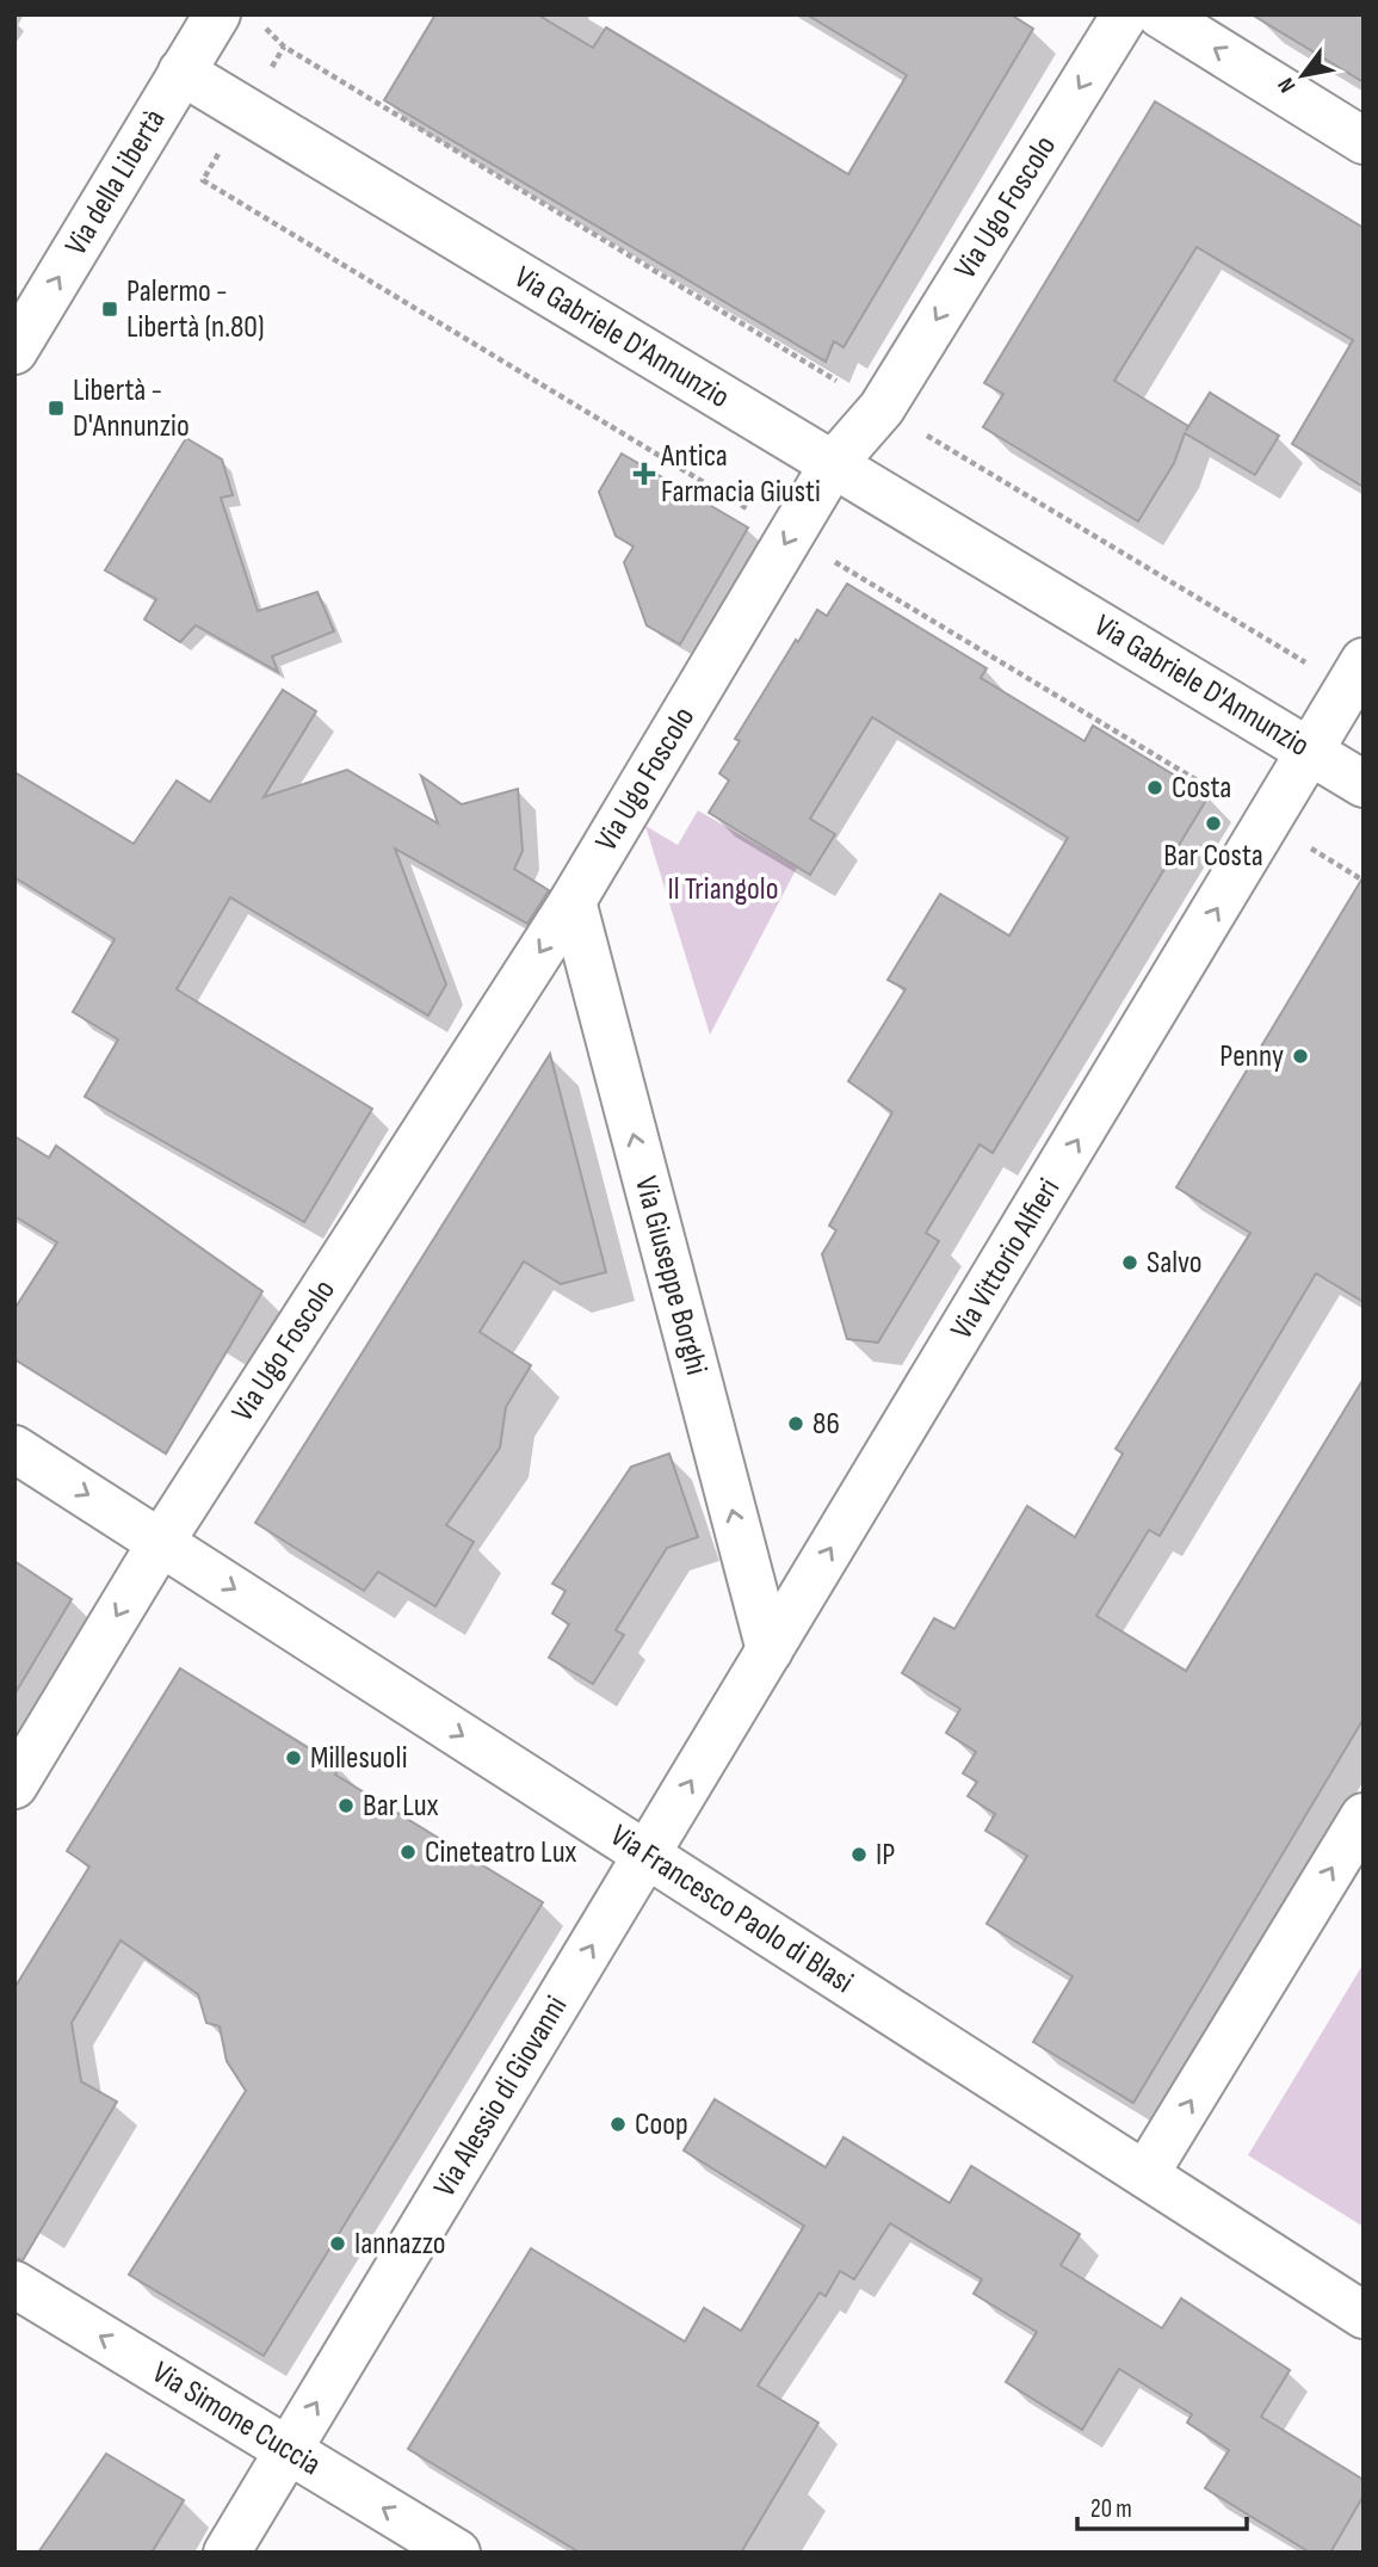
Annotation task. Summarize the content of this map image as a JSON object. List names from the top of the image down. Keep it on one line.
{"streets":{"street":["Via della Libertà","Via Ugo Foscolo","Via Gabriele D'Annunzio","Via Vittorio Alfieri","Via Giuseppe Borghi","Via Francesco Paolo di Blasi","Via Alessio di Giovanni","Via Simone Cuccia"]},"crossings":[["Via della Libertà","Via Gabriele D'Annunzio"],["Via Ugo Foscolo","Via Gabriele D'Annunzio"],["Via Ugo Foscolo","Via Giuseppe Borghi"],["Via Ugo Foscolo","Via Francesco Paolo di Blasi"],["Via Gabriele D'Annunzio","Via Vittorio Alfieri"],["Via Vittorio Alfieri","Via Giuseppe Borghi"],["Via Vittorio Alfieri","Via Francesco Paolo di Blasi"],["Via Vittorio Alfieri","Via Alessio di Giovanni"],["Via Francesco Paolo di Blasi","Via Alessio di Giovanni"],["Via Alessio di Giovanni","Via Simone Cuccia"]],"one_way":["Via della Libertà","Via Ugo Foscolo","Via Vittorio Alfieri","Via Giuseppe Borghi","Via Francesco Paolo di Blasi","Via Alessio di Giovanni","Via Simone Cuccia"],"parks":["Il Triangolo"],"places":{"transit":["Palermo - Libertà (n.80)","Libertà - D'Annunzio"],"health":["Antica Farmacia Giusti"],"other":["Costa","Bar Costa","Penny","Salvo","86","Millesuoli","Bar Lux","Cineteatro Lux","IP","Coop","Iannazzo"]},"scale_bar":"20 m","north":"bottom left"}
